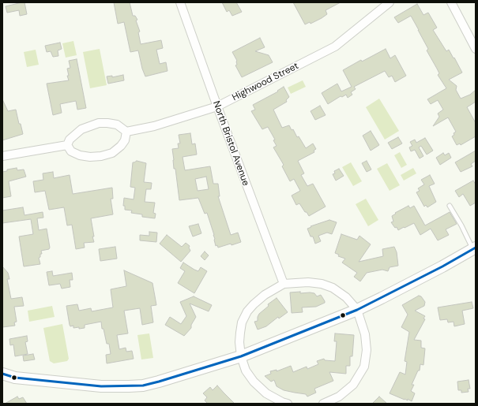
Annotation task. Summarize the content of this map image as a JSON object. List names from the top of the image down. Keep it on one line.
{"streets":{"street":["Highwood Street","North Bristol Avenue"]},"crossings":[["Highwood Street","North Bristol Avenue"]]}
